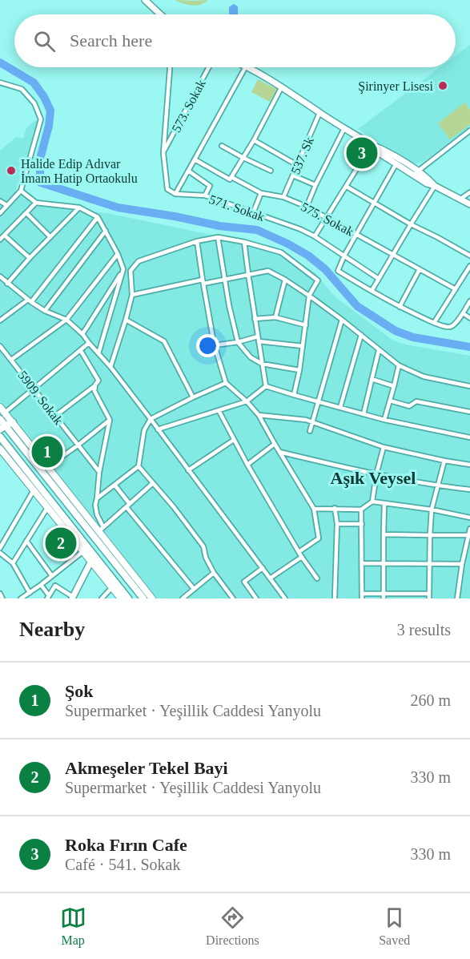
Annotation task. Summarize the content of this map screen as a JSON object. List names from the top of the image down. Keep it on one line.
{"streets":{"street":["573. Sokak","537. Sk","571. Sokak","575. Sokak","5909. Sokak"]},"crossings":[["537. Sk","575. Sokak"]],"districts":["Aşık Veysel"],"places":["Şirinyer Lisesi","Halide Edip Adıvar İmam Hatip Ortaokulu"],"page":{"search":"Search here","pins":["3","1","2"],"heading":["Nearby","3 results"],"list":[{"mark":"1","name":"Şok","note":"Supermarket · Yeşillik Caddesi Yanyolu","value":"260 m"},{"mark":"2","name":"Akmeşeler Tekel Bayi","note":"Supermarket · Yeşillik Caddesi Yanyolu","value":"330 m"},{"mark":"3","name":"Roka Fırın Cafe","note":"Café · 541. Sokak","value":"330 m"}],"nav":["Map","Directions","Saved"]}}
